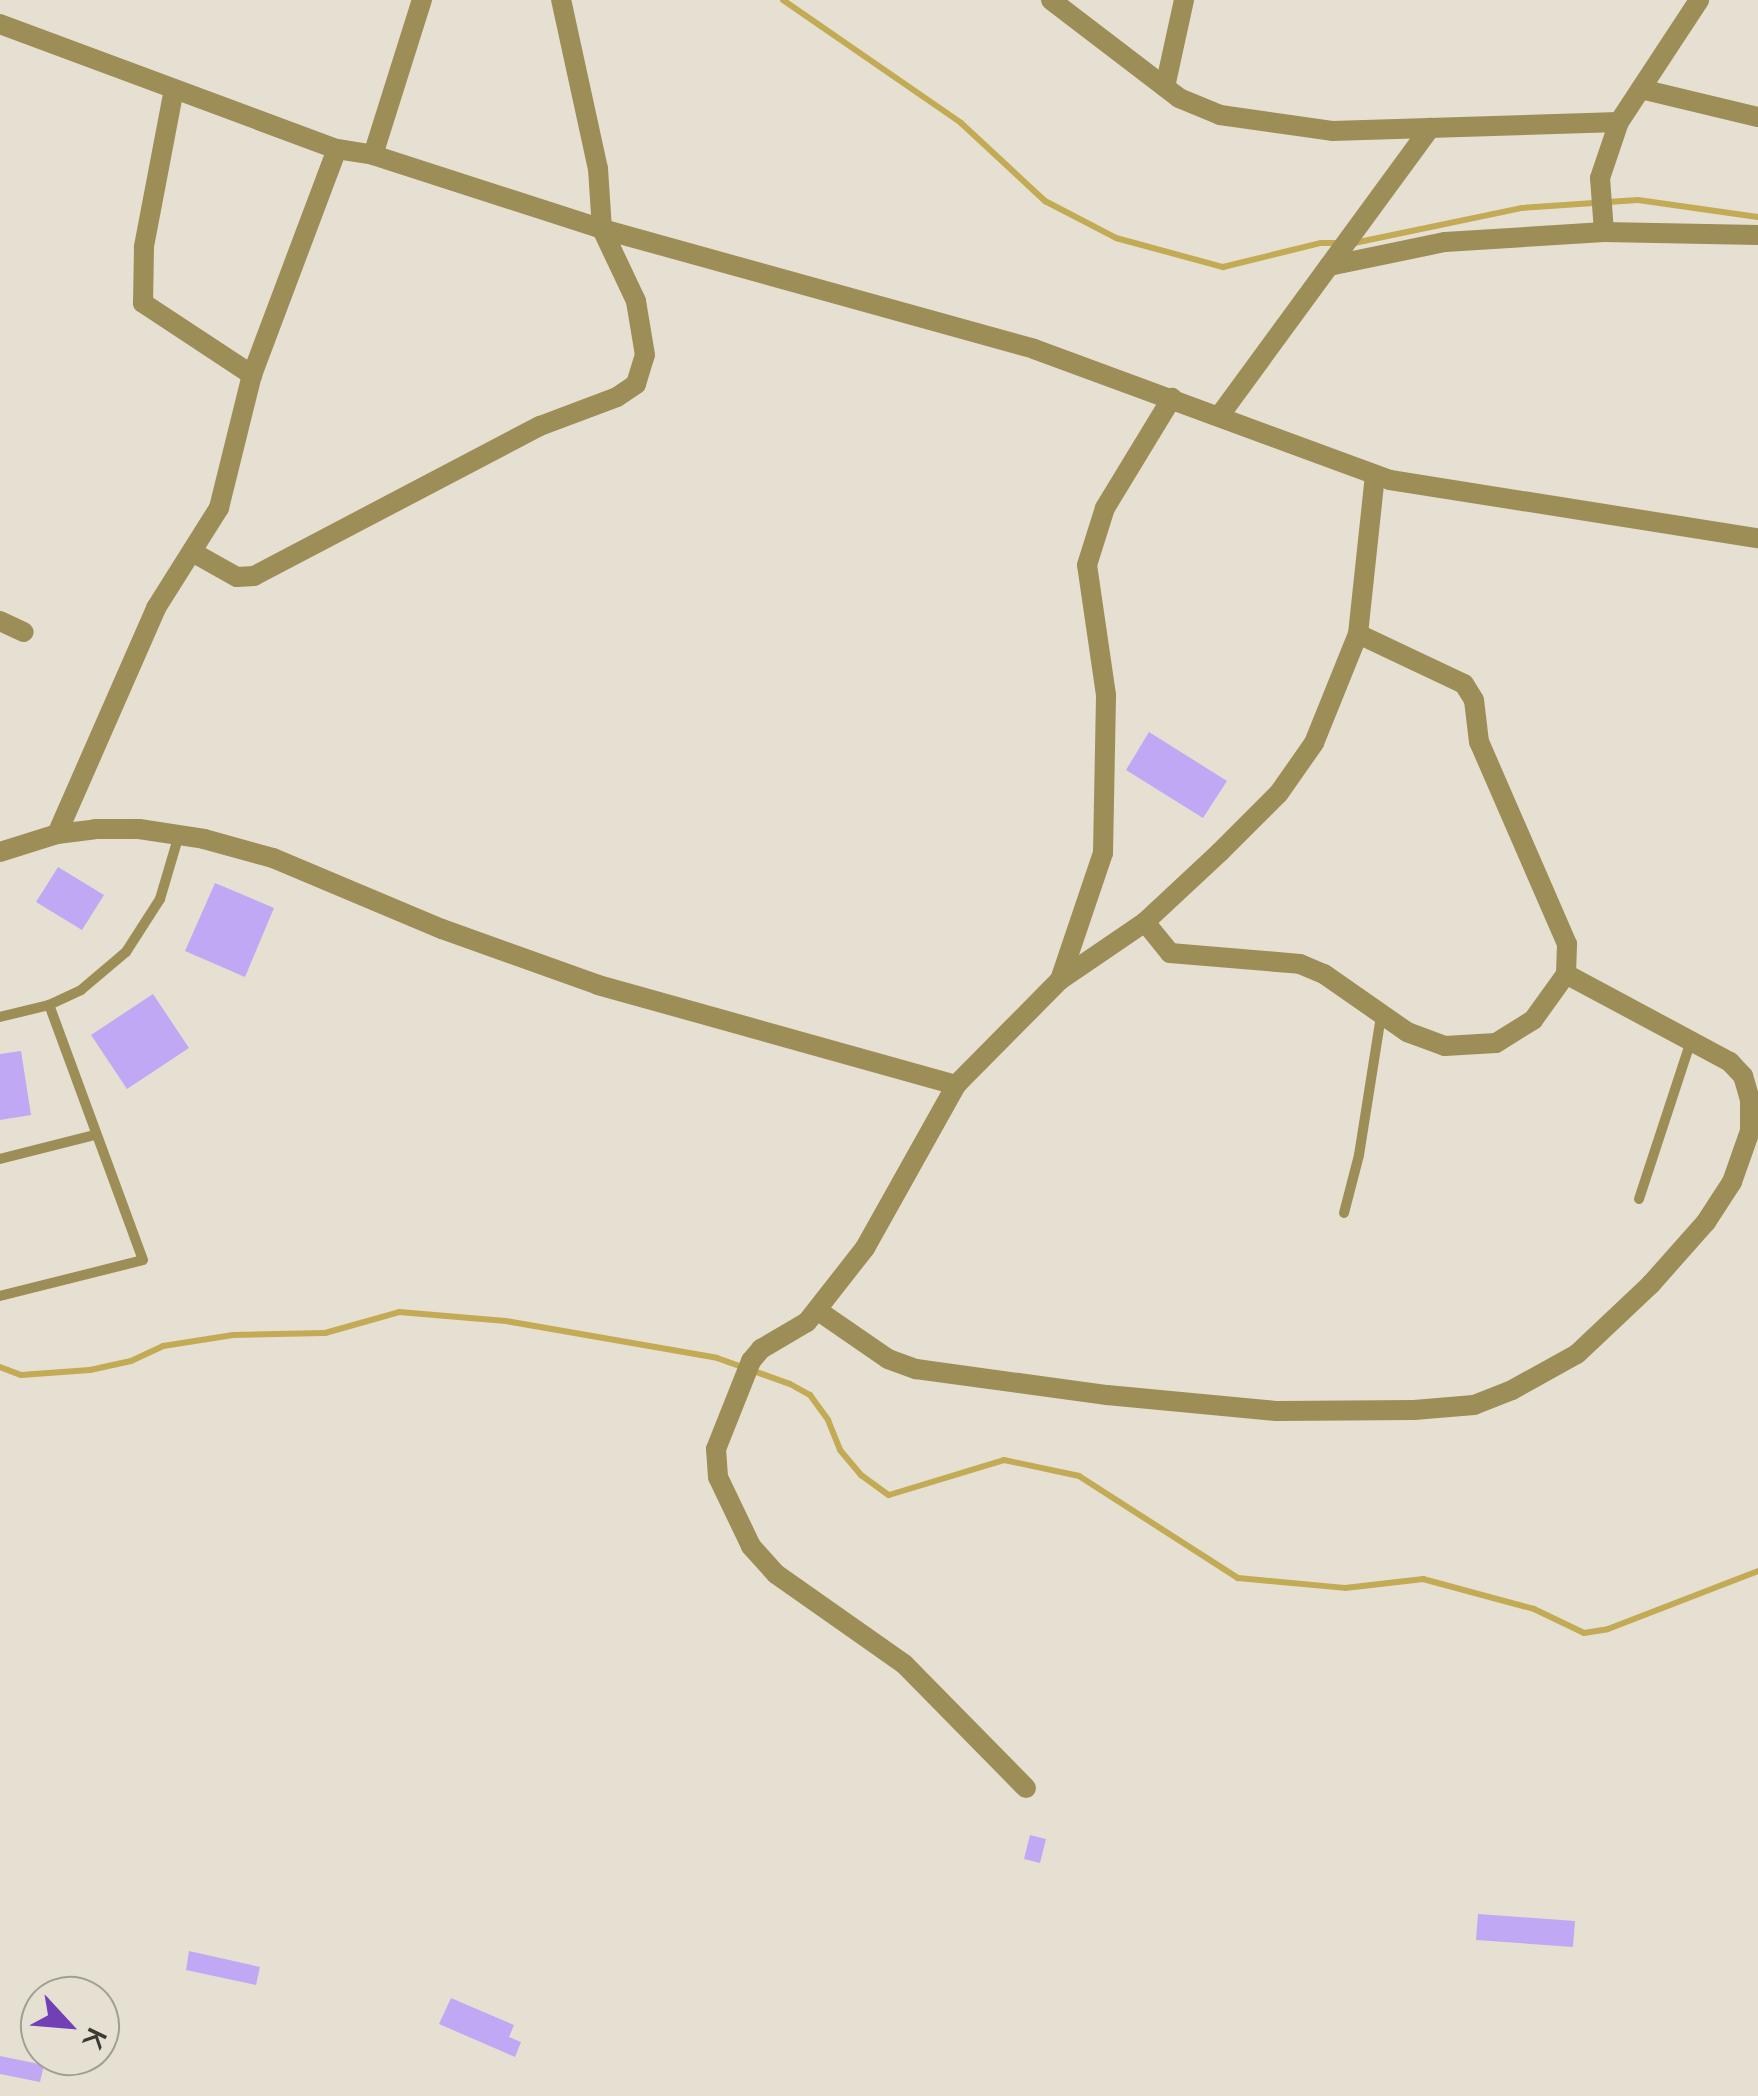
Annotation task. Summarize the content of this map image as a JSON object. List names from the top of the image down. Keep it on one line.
{"north":"bottom right"}
